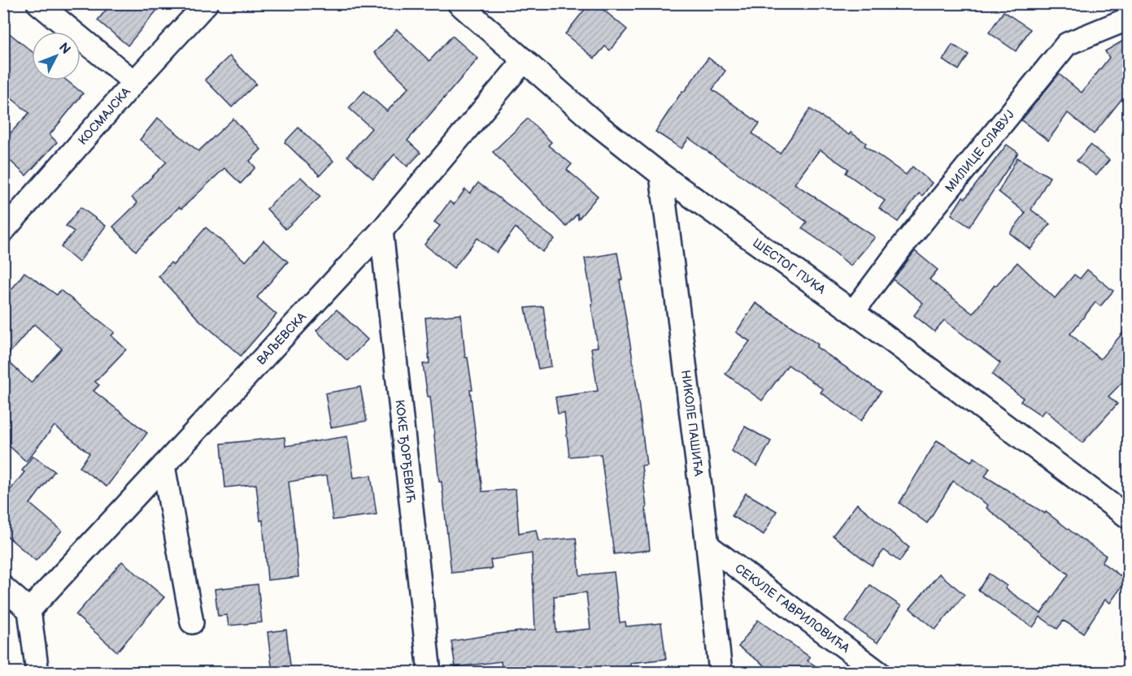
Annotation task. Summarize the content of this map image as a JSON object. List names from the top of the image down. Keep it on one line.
{"streets":{"street":["КОСМАЈСКА","МИЛИЦЕ СЛАВУЈ","ШЕСТОГ ПУКА","ВАЉЕВСКА","НИКОЛЕ ПАШИЋА","КОКЕ ЂОРЂЕВИЋ","СЕКУЛЕ ГАВРИЛОВИЋА"]},"crossings":[["МИЛИЦЕ СЛАВУЈ","ШЕСТОГ ПУКА"],["ШЕСТОГ ПУКА","ВАЉЕВСКА"],["ШЕСТОГ ПУКА","НИКОЛЕ ПАШИЋА"],["ВАЉЕВСКА","КОКЕ ЂОРЂЕВИЋ"],["НИКОЛЕ ПАШИЋА","СЕКУЛЕ ГАВРИЛОВИЋА"]],"north":"top right"}
